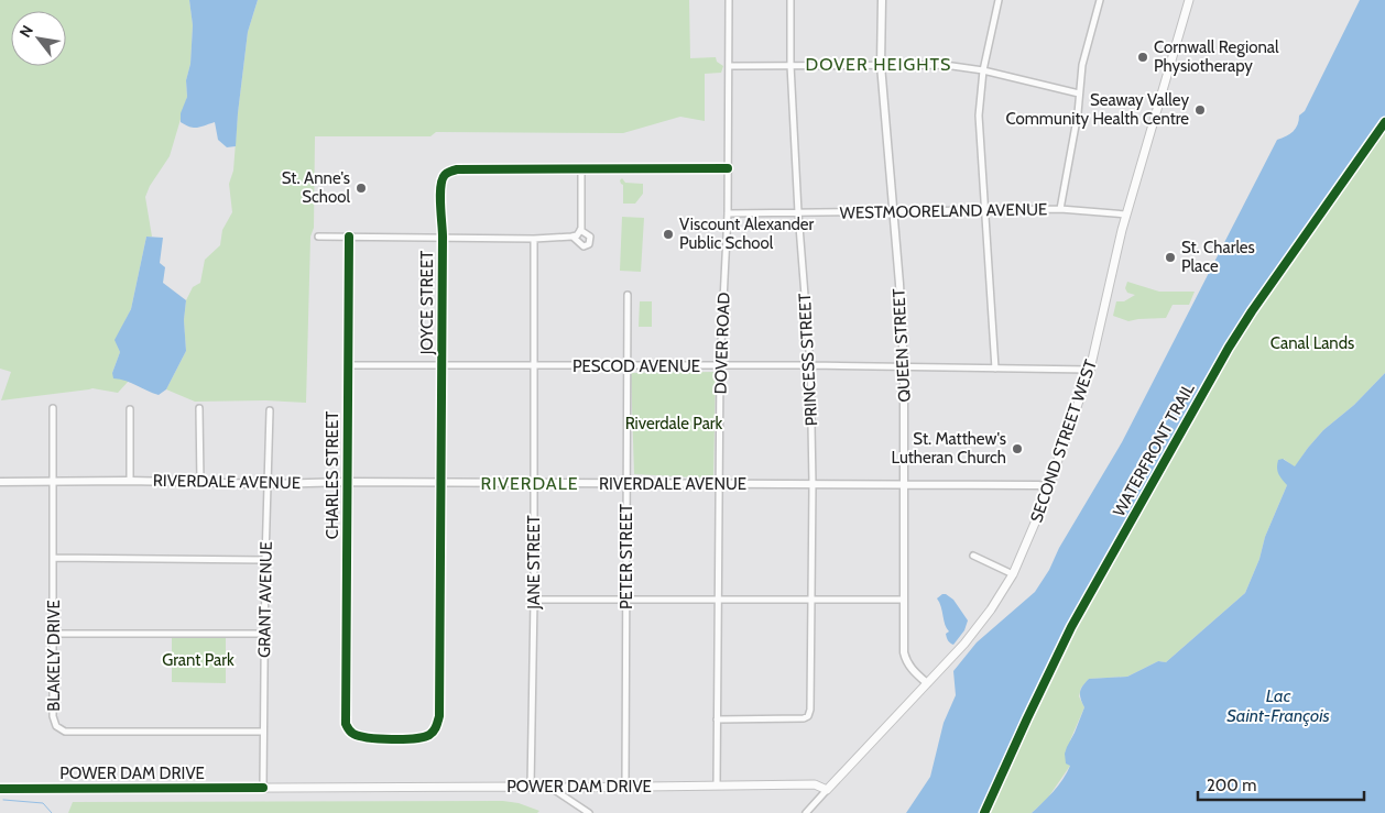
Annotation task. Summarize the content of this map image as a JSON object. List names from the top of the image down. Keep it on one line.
{"streets":{"main road":["SECOND STREET WEST","POWER DAM DRIVE"],"street":["WESTMOORELAND AVENUE","JOYCE STREET","DOVER ROAD","QUEEN STREET","PRINCESS STREET","PESCOD AVENUE","CHARLES STREET","RIVERDALE AVENUE","PETER STREET","JANE STREET","GRANT AVENUE","BLAKELY DRIVE"],"cycle path":["WATERFRONT TRAIL"]},"crossings":[["WESTMOORELAND AVENUE","DOVER ROAD"],["WESTMOORELAND AVENUE","QUEEN STREET"],["WESTMOORELAND AVENUE","PRINCESS STREET"],["WESTMOORELAND AVENUE","SECOND STREET WEST"],["JOYCE STREET","DOVER ROAD"],["JOYCE STREET","PESCOD AVENUE"],["JOYCE STREET","CHARLES STREET"],["JOYCE STREET","RIVERDALE AVENUE"],["DOVER ROAD","PRINCESS STREET"],["DOVER ROAD","PESCOD AVENUE"],["DOVER ROAD","RIVERDALE AVENUE"],["DOVER ROAD","POWER DAM DRIVE"],["QUEEN STREET","PESCOD AVENUE"],["QUEEN STREET","SECOND STREET WEST"],["QUEEN STREET","RIVERDALE AVENUE"],["PRINCESS STREET","PESCOD AVENUE"],["PRINCESS STREET","RIVERDALE AVENUE"],["PESCOD AVENUE","SECOND STREET WEST"],["PESCOD AVENUE","CHARLES STREET"],["PESCOD AVENUE","PETER STREET"],["PESCOD AVENUE","JANE STREET"],["SECOND STREET WEST","RIVERDALE AVENUE"],["SECOND STREET WEST","POWER DAM DRIVE"],["CHARLES STREET","RIVERDALE AVENUE"],["RIVERDALE AVENUE","PETER STREET"],["RIVERDALE AVENUE","JANE STREET"],["RIVERDALE AVENUE","GRANT AVENUE"],["RIVERDALE AVENUE","BLAKELY DRIVE"],["PETER STREET","POWER DAM DRIVE"],["JANE STREET","POWER DAM DRIVE"],["GRANT AVENUE","BLAKELY DRIVE"],["GRANT AVENUE","POWER DAM DRIVE"]],"districts":["DOVER HEIGHTS","RIVERDALE"],"water":["Lac Saint-François"],"parks":["Canal Lands","Riverdale Park","Grant Park"],"places":["Cornwall Regional Physiotherapy","Seaway Valley Community Health Centre","St. Anne's School","Viscount Alexander Public School","St. Charles Place","St. Matthew's Lutheran Church"],"scale_bar":"200 m","north":"top left"}
